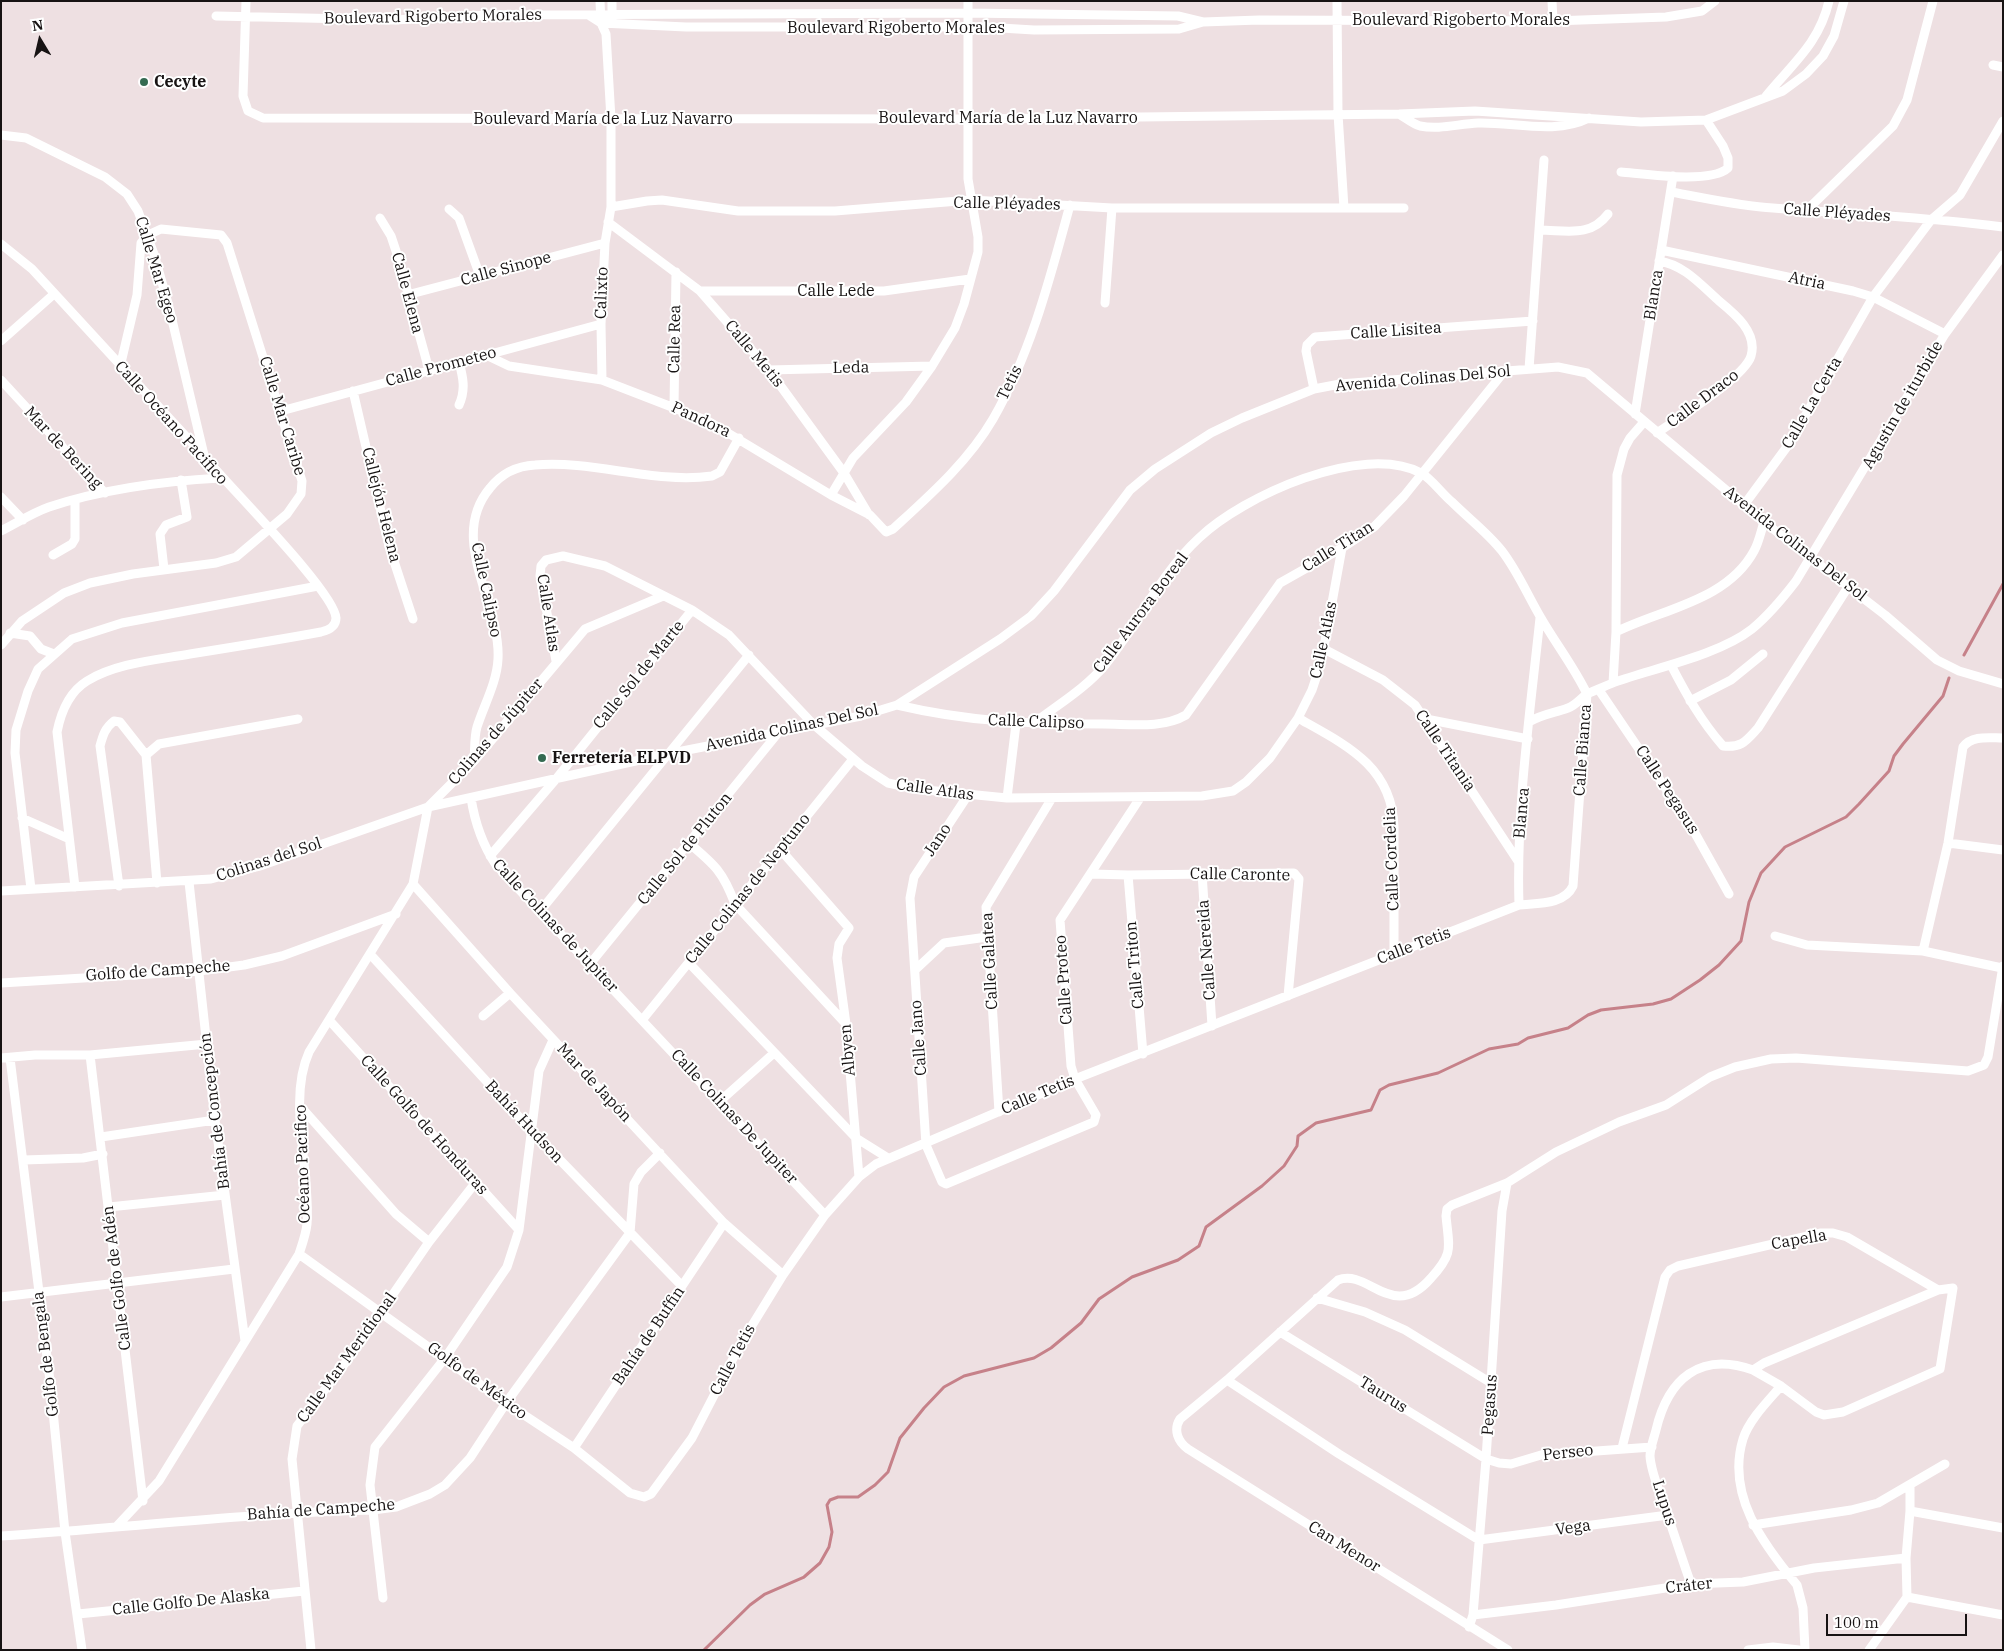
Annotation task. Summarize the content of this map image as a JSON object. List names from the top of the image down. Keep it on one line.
{"streets":{"street":["Boulevard Rigoberto Morales","Boulevard María de la Luz Navarro","Calle Pléyades","Calle Sinope","Calle Mar Egeo","Atria","Calle Lede","Calle Elena","Calixto","Blanca","Calle Lisitea","Calle Rea","Calle Metis","Calle Prometeo","Leda","Avenida Colinas Del Sol","Tetis","Calle Draco","Calle La Certa","Agustin de iturbide","Calle Mar Caribe","Pandora","Calle Océano Pacifico","Mar de Bering","Callejón Helena","Calle Titan","Calle Calipso","Calle Atlas","Calle Aurora Boreal","Calle Sol de Marte","Colinas de Júpiter","Calle Bianca","Calle Titania","Calle Pegasus","Jano","Calle Sol de Pluton","Calle Cordelia","Colinas del Sol","Calle Caronte","Calle Colinas de Neptuno","Calle Colinas de Jupiter","Calle Tetis","Calle Nereida","Calle Galatea","Calle Triton","Golfo de Campeche","Calle Proteo","Calle Jano","Albyen","Mar de Japón","Bahía de Concepción","Calle Colinas De Jupiter","Bahía Hudson","Calle Golfo de Honduras","Océano Pacifico","Capella","Calle Golfo de Adén","Bahía de Buffin","Golfo de Bengala","Calle Mar Meridional","Golfo de México","Taurus","Pegasus","Perseo","Lupus","Bahía de Campeche","Vega","Can Menor","Cráter","Calle Golfo De Alaska"]},"crossings":[["Boulevard Rigoberto Morales","Boulevard María de la Luz Navarro"],["Boulevard María de la Luz Navarro","Calixto"],["Calle Pléyades","Calixto"],["Calle Pléyades","Blanca"],["Calle Pléyades","Tetis"],["Calle Sinope","Calle Elena"],["Calle Sinope","Calixto"],["Calle Mar Egeo","Calle Mar Caribe"],["Calle Mar Egeo","Calle Océano Pacifico"],["Atria","Blanca"],["Atria","Calle La Certa"],["Atria","Agustin de iturbide"],["Calle Lede","Calle Metis"],["Calle Elena","Calle Prometeo"],["Calixto","Calle Metis"],["Calixto","Calle Prometeo"],["Calixto","Pandora"],["Blanca","Avenida Colinas Del Sol"],["Blanca","Calle Draco"],["Blanca","Calle Titania"],["Blanca","Calle Tetis"],["Calle Lisitea","Avenida Colinas Del Sol"],["Calle Rea","Calle Metis"],["Calle Rea","Pandora"],["Calle Metis","Leda"],["Calle Metis","Pandora"],["Calle Prometeo","Calle Mar Caribe"],["Calle Prometeo","Pandora"],["Calle Prometeo","Callejón Helena"],["Avenida Colinas Del Sol","Calle Draco"],["Avenida Colinas Del Sol","Calle La Certa"],["Avenida Colinas Del Sol","Agustin de iturbide"],["Avenida Colinas Del Sol","Calle Titan"],["Avenida Colinas Del Sol","Calle Calipso"],["Avenida Colinas Del Sol","Calle Atlas"],["Avenida Colinas Del Sol","Calle Sol de Marte"],["Avenida Colinas Del Sol","Calle Sol de Pluton"],["Avenida Colinas Del Sol","Colinas del Sol"],["Avenida Colinas Del Sol","Calle Colinas de Jupiter"],["Tetis","Pandora"],["Agustin de iturbide","Calle Bianca"],["Calle Mar Caribe","Calle Océano Pacifico"],["Pandora","Calle Calipso"],["Calle Titan","Calle Calipso"],["Calle Titan","Calle Atlas"],["Calle Titan","Calle Aurora Boreal"],["Calle Calipso","Calle Aurora Boreal"],["Calle Calipso","Colinas de Júpiter"],["Calle Atlas","Calle Sol de Marte"],["Calle Atlas","Colinas de Júpiter"],["Calle Atlas","Calle Titania"],["Calle Atlas","Jano"],["Calle Atlas","Calle Cordelia"],["Calle Atlas","Calle Colinas de Neptuno"],["Calle Atlas","Calle Galatea"],["Calle Atlas","Calle Proteo"],["Calle Sol de Marte","Calle Colinas de Jupiter"],["Colinas de Júpiter","Colinas del Sol"],["Colinas de Júpiter","Océano Pacifico"],["Calle Bianca","Calle Pegasus"],["Calle Bianca","Calle Tetis"],["Jano","Calle Jano"],["Calle Sol de Pluton","Calle Colinas de Jupiter"],["Calle Cordelia","Calle Tetis"],["Colinas del Sol","Calle Colinas de Jupiter"],["Colinas del Sol","Bahía de Concepción"],["Colinas del Sol","Océano Pacifico"],["Calle Caronte","Calle Tetis"],["Calle Caronte","Calle Nereida"],["Calle Caronte","Calle Triton"],["Calle Caronte","Calle Proteo"],["Calle Colinas de Neptuno","Calle Colinas de Jupiter"],["Calle Colinas de Neptuno","Albyen"],["Calle Colinas de Neptuno","Calle Colinas De Jupiter"],["Calle Colinas de Jupiter","Calle Colinas De Jupiter"],["Calle Tetis","Calle Nereida"],["Calle Tetis","Calle Galatea"],["Calle Tetis","Calle Triton"],["Calle Tetis","Calle Proteo"],["Calle Tetis","Calle Jano"],["Calle Tetis","Albyen"],["Calle Tetis","Mar de Japón"],["Calle Tetis","Calle Colinas De Jupiter"],["Calle Tetis","Golfo de México"],["Golfo de Campeche","Bahía de Concepción"],["Golfo de Campeche","Océano Pacifico"],["Calle Proteo","Calle Jano"],["Mar de Japón","Océano Pacifico"],["Mar de Japón","Bahía de Buffin"],["Bahía de Concepción","Océano Pacifico"],["Bahía Hudson","Océano Pacifico"],["Bahía Hudson","Bahía de Buffin"],["Bahía Hudson","Bahía de Campeche"],["Calle Golfo de Honduras","Océano Pacifico"],["Calle Golfo de Honduras","Calle Mar Meridional"],["Océano Pacifico","Calle Golfo de Adén"],["Océano Pacifico","Golfo de México"],["Océano Pacifico","Bahía de Campeche"],["Capella","Perseo"],["Capella","Lupus"],["Bahía de Buffin","Golfo de México"],["Golfo de Bengala","Bahía de Campeche"],["Golfo de Bengala","Calle Golfo De Alaska"],["Calle Mar Meridional","Golfo de México"],["Calle Mar Meridional","Bahía de Campeche"],["Calle Mar Meridional","Calle Golfo De Alaska"],["Golfo de México","Bahía de Campeche"],["Taurus","Pegasus"],["Taurus","Perseo"],["Pegasus","Perseo"],["Pegasus","Vega"],["Pegasus","Can Menor"],["Pegasus","Cráter"],["Perseo","Lupus"],["Lupus","Vega"],["Lupus","Cráter"]],"places":["Cecyte","Ferretería ELPVD"],"scale_bar":"100 m","north":"top"}
